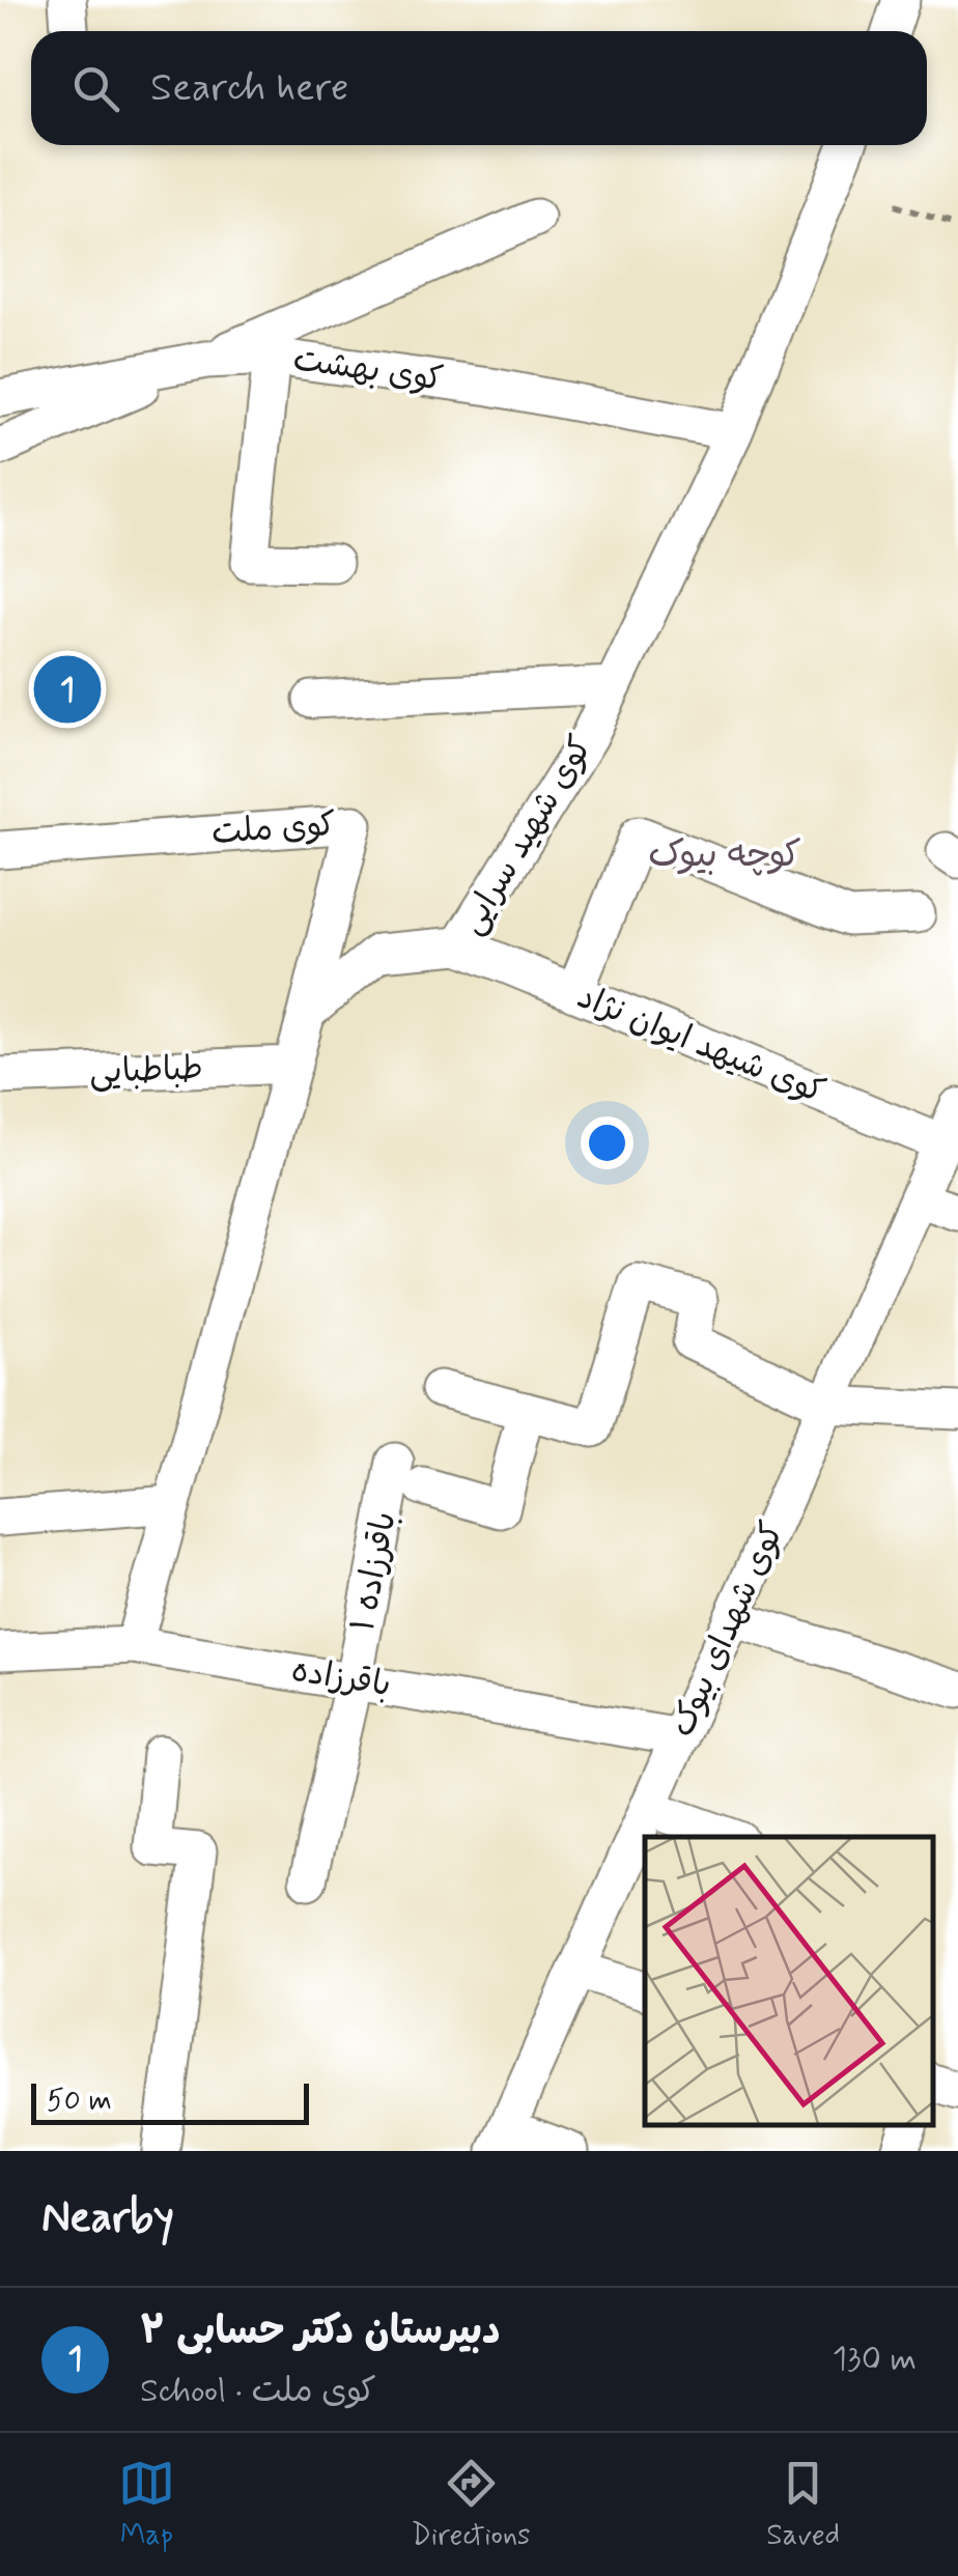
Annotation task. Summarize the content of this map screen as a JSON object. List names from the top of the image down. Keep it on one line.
{"streets":{"street":["کوی بهشت","کوی ملت","کوی شهید سرایی","کوی شیهد ایوان نژاد","طباطبایی","باقرزاده ۱","کوی شهدای بیوک","باقرزاده"]},"crossings":[["کوی بهشت","کوی شهید سرایی"],["کوی ملت","کوی شهید سرایی"],["کوی شهید سرایی","کوی شیهد ایوان نژاد"],["کوی شیهد ایوان نژاد","کوی شهدای بیوک"],["باقرزاده ۱","باقرزاده"],["کوی شهدای بیوک","باقرزاده"]],"districts":["کوچه بیوک"],"scale_bar":"50 m","page":{"search":"Search here","pins":"1","scale":"50 m","heading":"Nearby","list":[{"mark":"1","name":"دبیرستان دکتر حسابی ۲","note":"School · کوی ملت","value":"130 m"}],"nav":["Map","Directions","Saved"]}}
